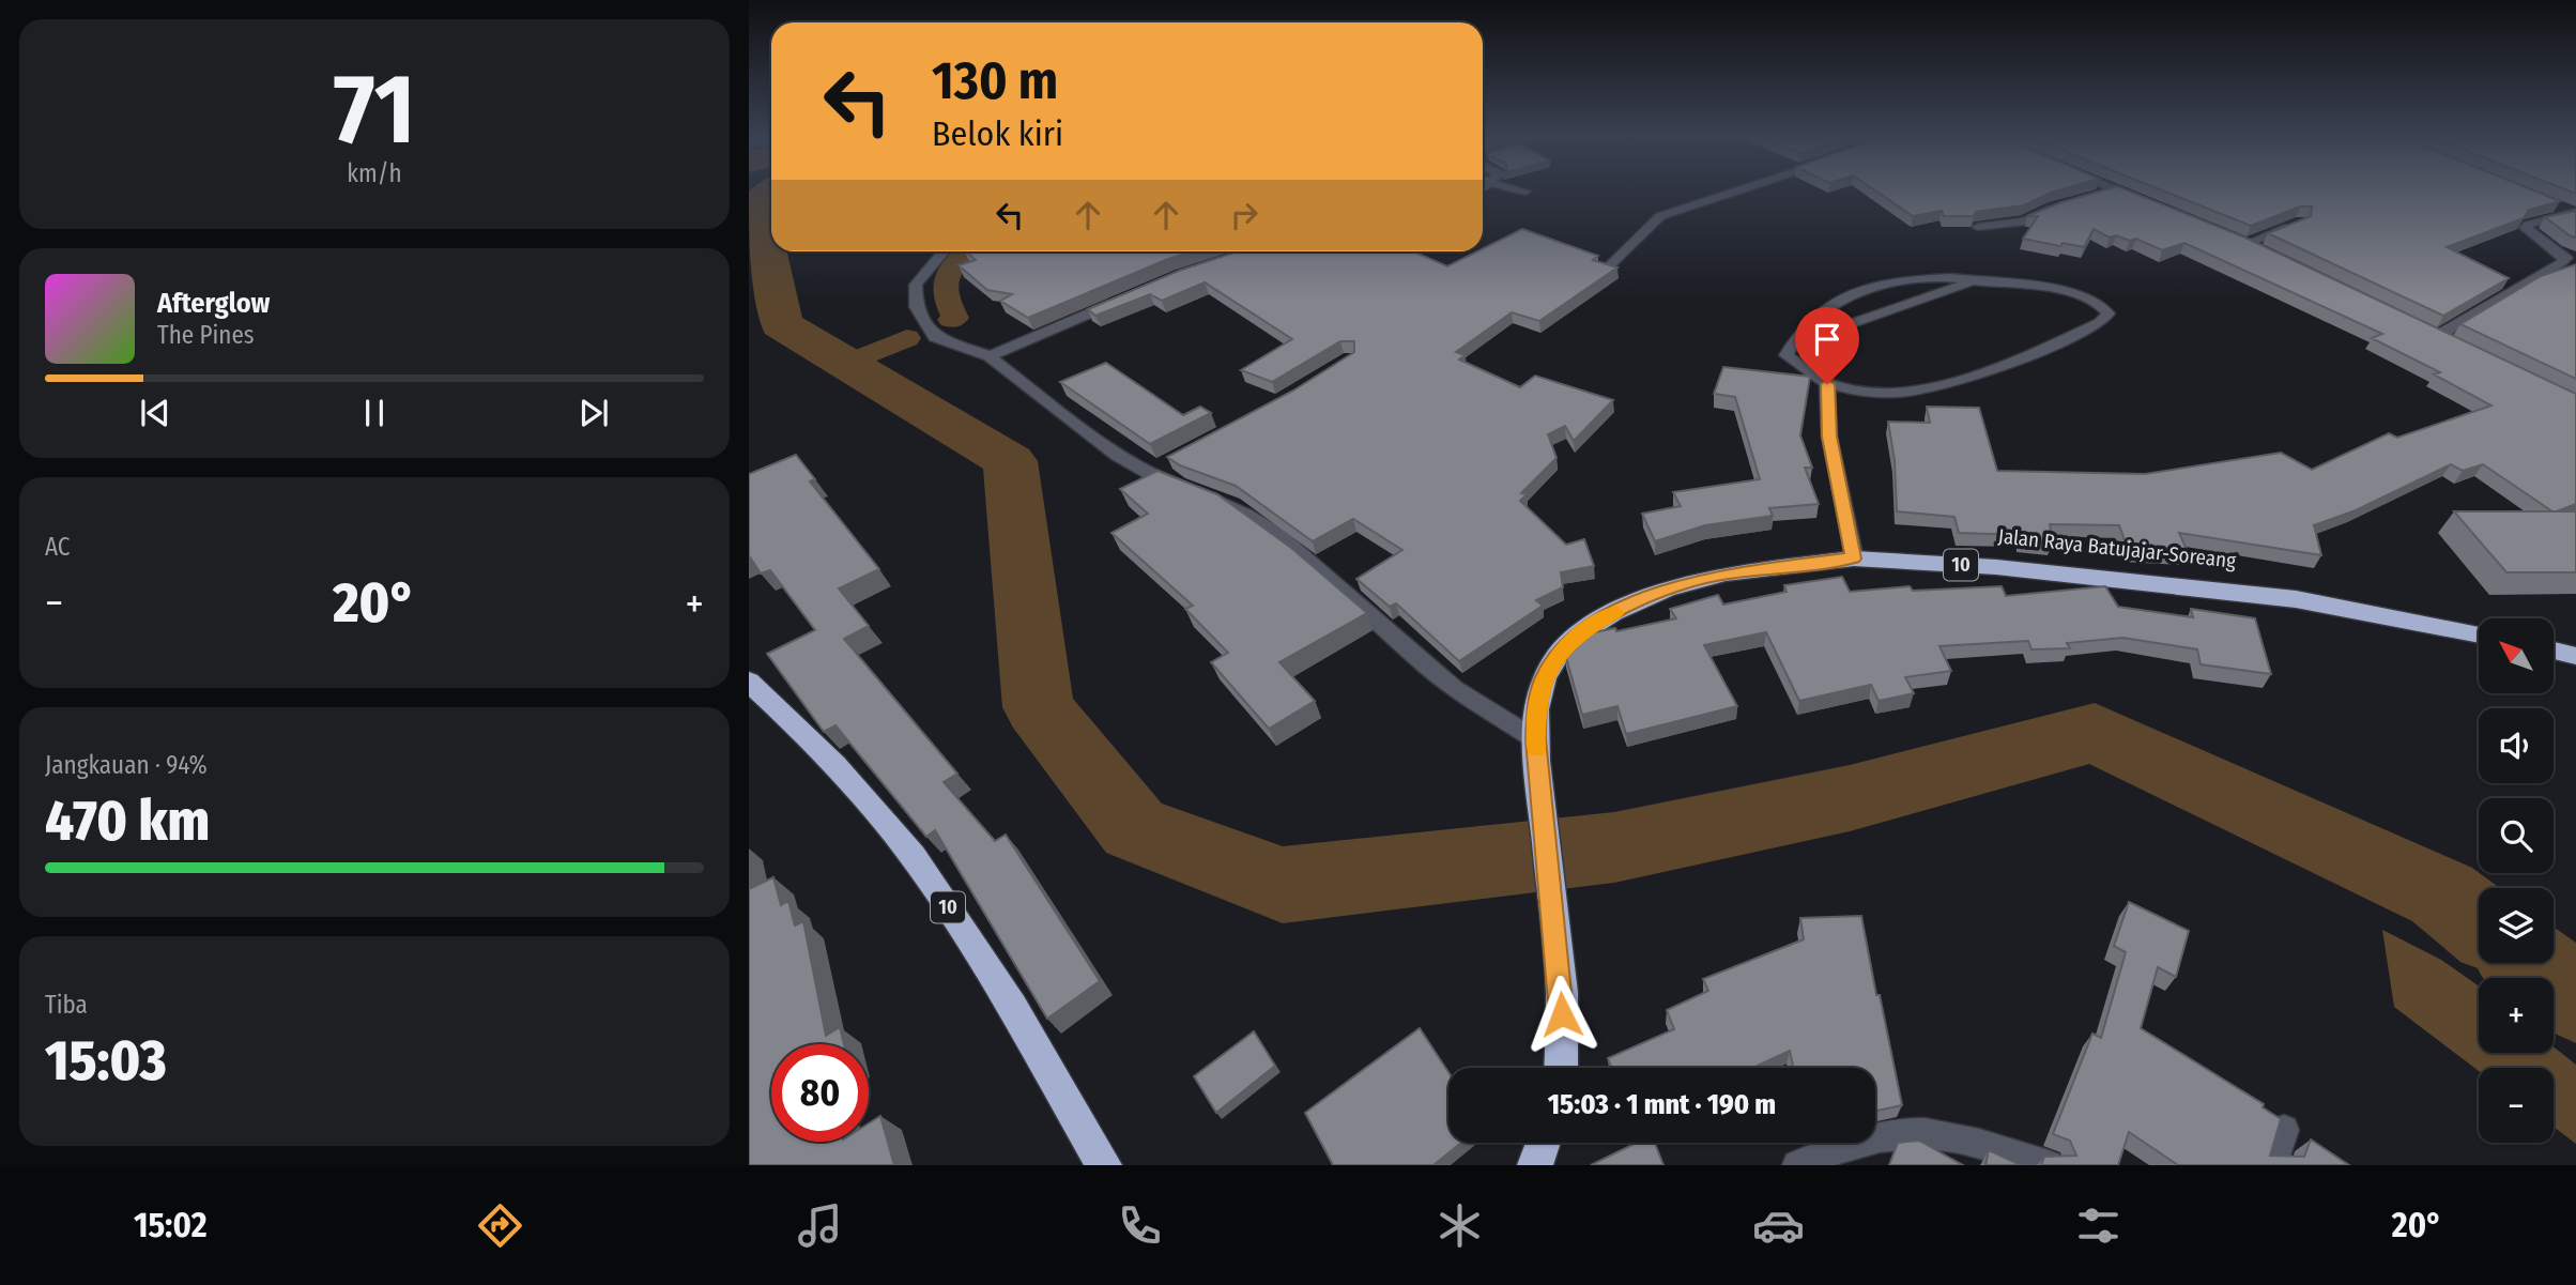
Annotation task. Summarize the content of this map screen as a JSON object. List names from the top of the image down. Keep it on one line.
{"streets":{"highway":["Jalan Raya Batujajar-Soreang","10"]},"north":"top left","page":{"tile":[["71","km/h"],"AC",["Jangkauan · 94%","470 km"],["Tiba","15:03"]],"turn":["130 m","Belok kiri"],"song":["Afterglow","The Pines"],"heat":["−","20°","+"],"map_buttons":["+","−"],"limit":"80","trip":"15:03 · 1 mnt · 190 m","tabs":["15:02","20°"]}}
